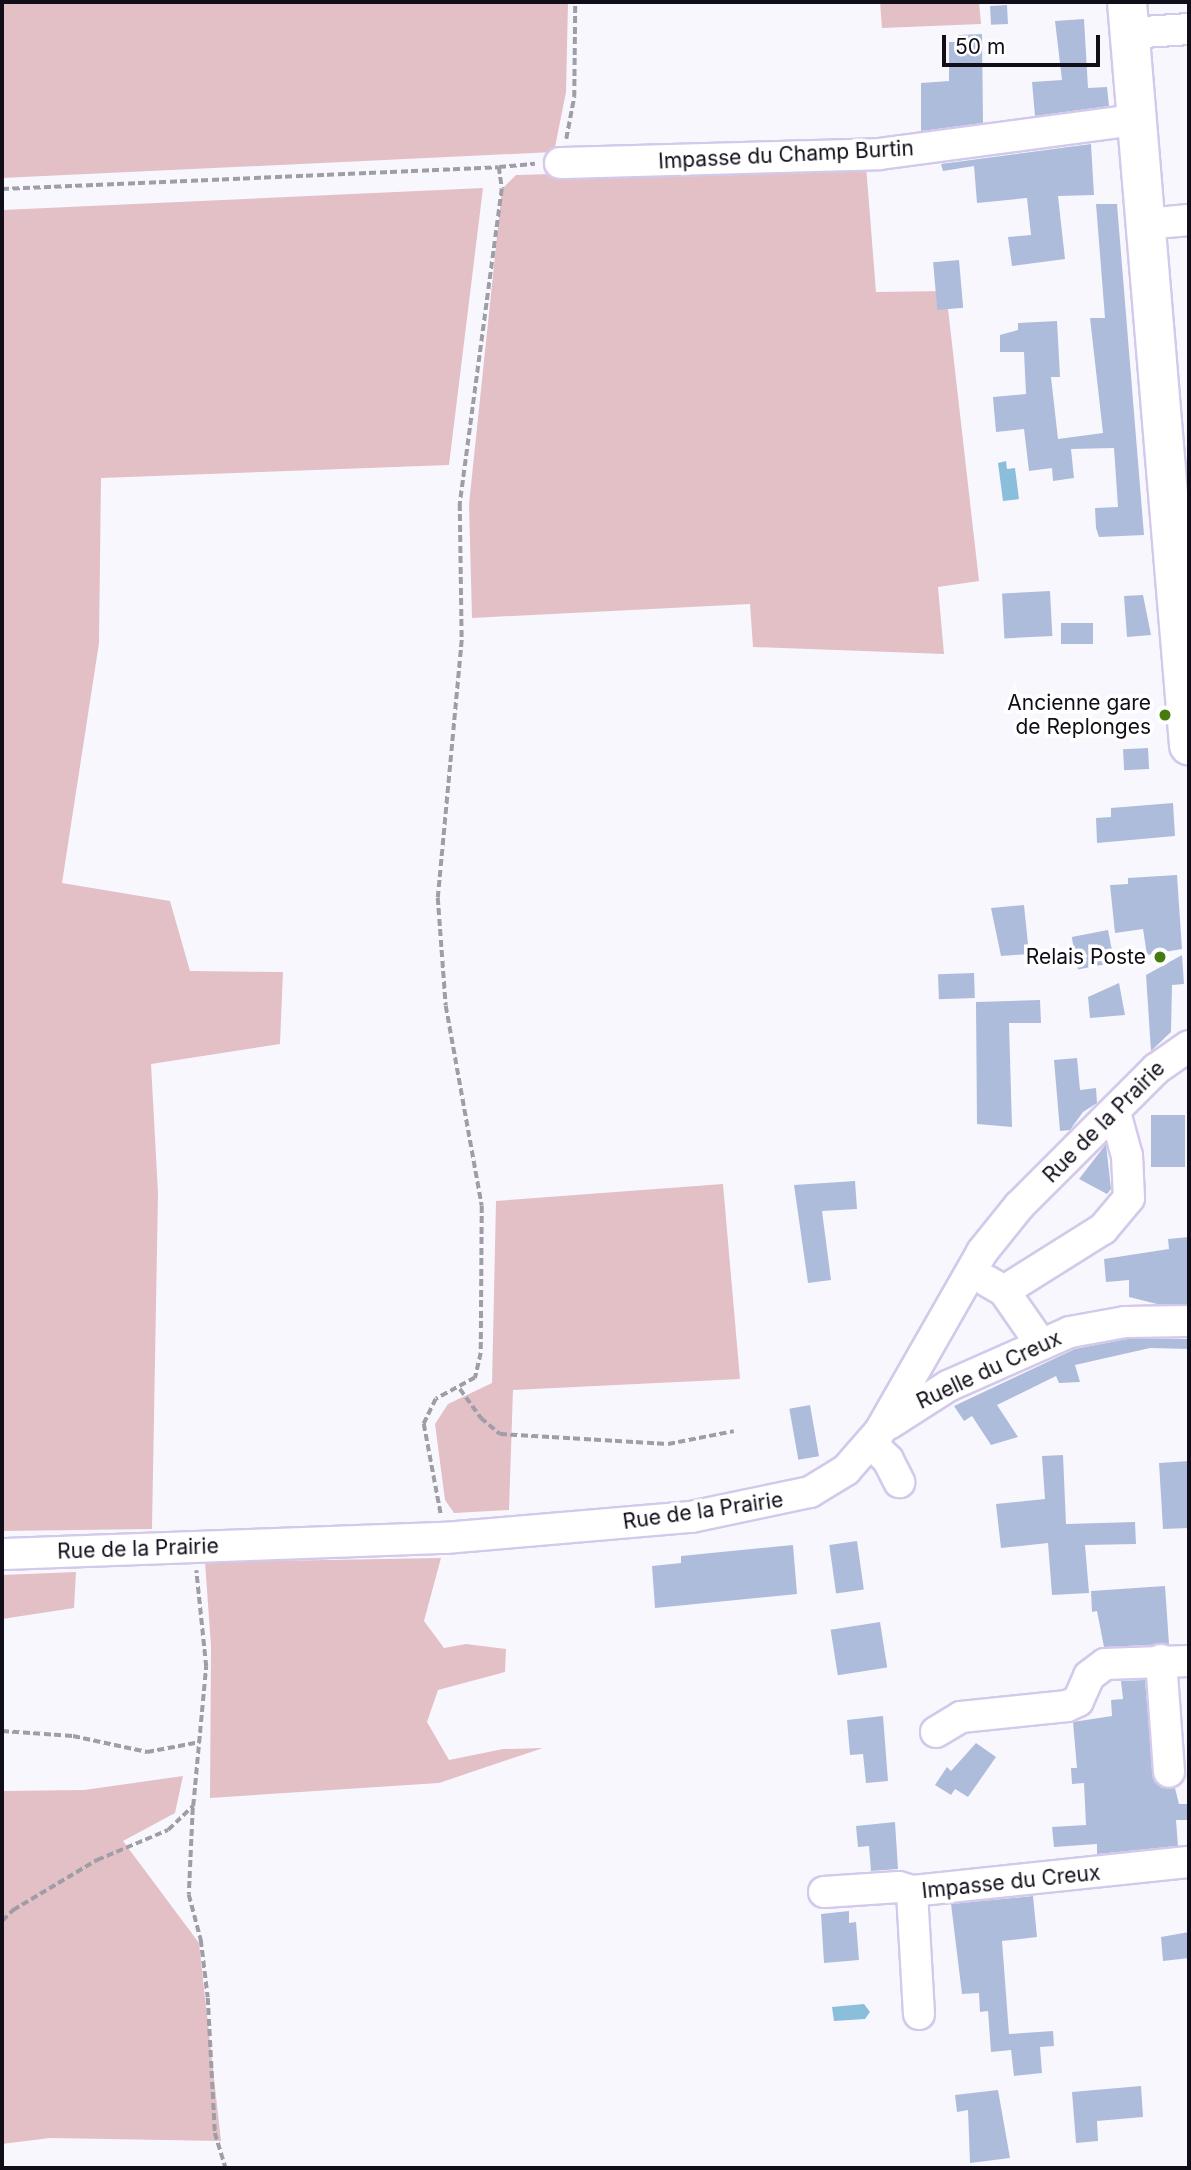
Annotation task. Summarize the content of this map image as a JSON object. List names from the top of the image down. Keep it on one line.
{"streets":{"street":["Impasse du Champ Burtin","Rue de la Prairie","Ruelle du Creux","Impasse du Creux"]},"crossings":[["Rue de la Prairie","Ruelle du Creux"]],"places":["Ancienne gare de Replonges","Relais Poste"],"scale_bar":"50 m"}
